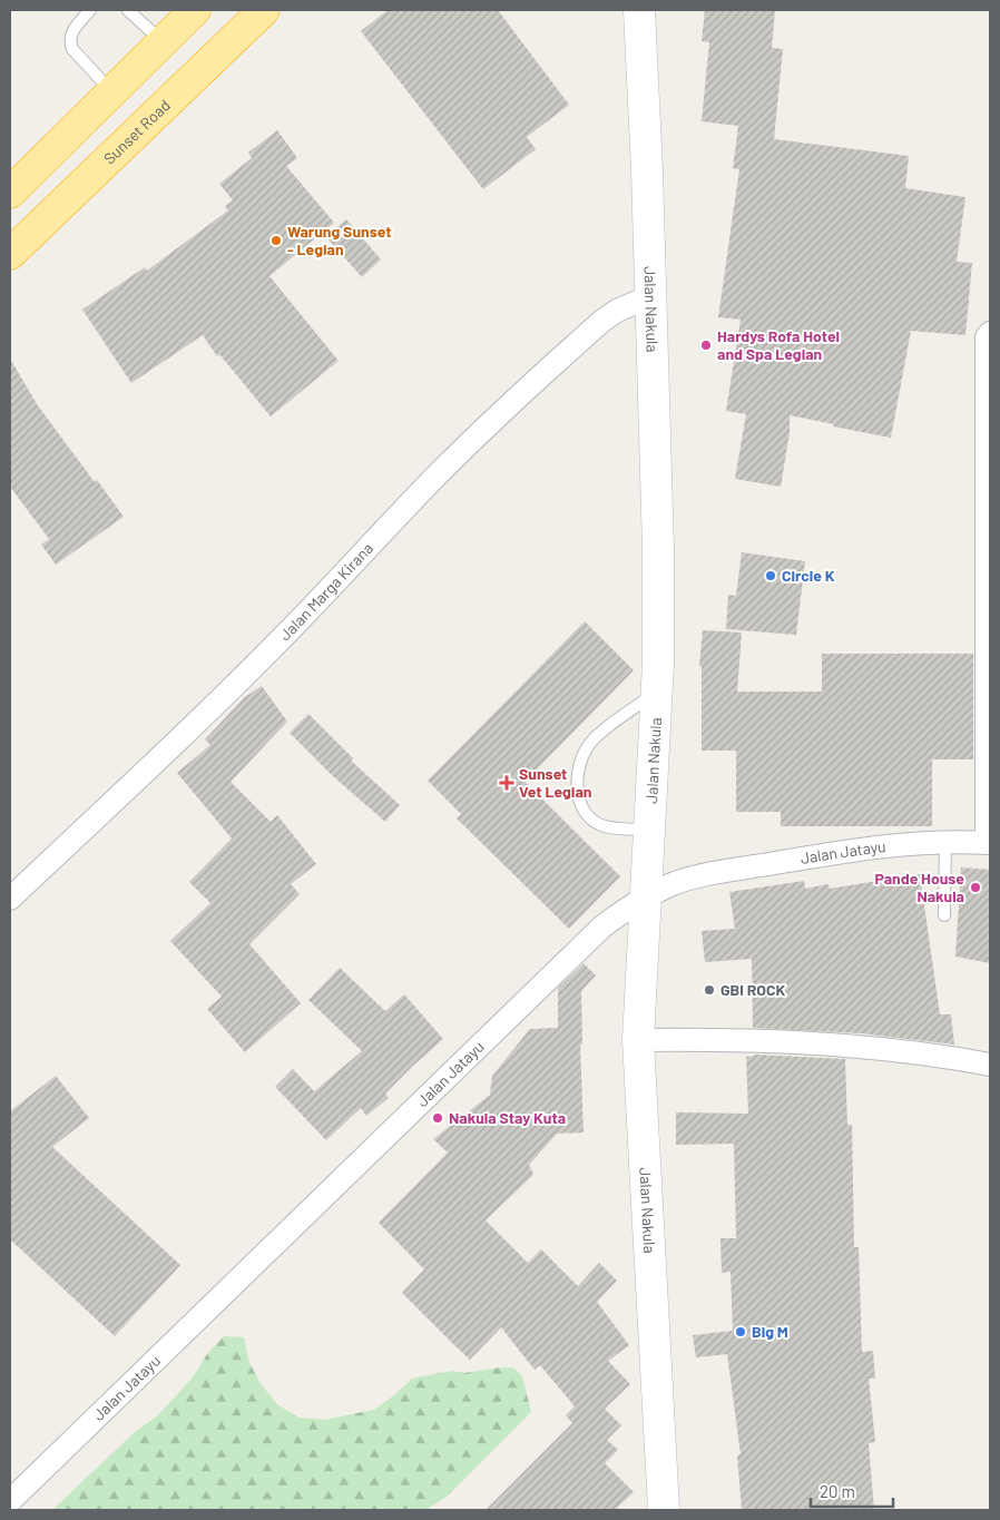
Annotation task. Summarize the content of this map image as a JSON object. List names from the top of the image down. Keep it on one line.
{"streets":{"highway":["Sunset Road"],"main road":["Jalan Nakula"],"street":["Jalan Marga Kirana","Jalan Jatayu"]},"crossings":[["Jalan Nakula","Jalan Marga Kirana"],["Jalan Nakula","Jalan Jatayu"]],"places":{"other":["Warung Sunset - Legian","Hardys Rofa Hotel and Spa Legian","Circle K","Pande House Nakula","GBI ROCK","Nakula Stay Kuta","Big M"],"health":["Sunset Vet Legian"]},"scale_bar":"20 m"}
